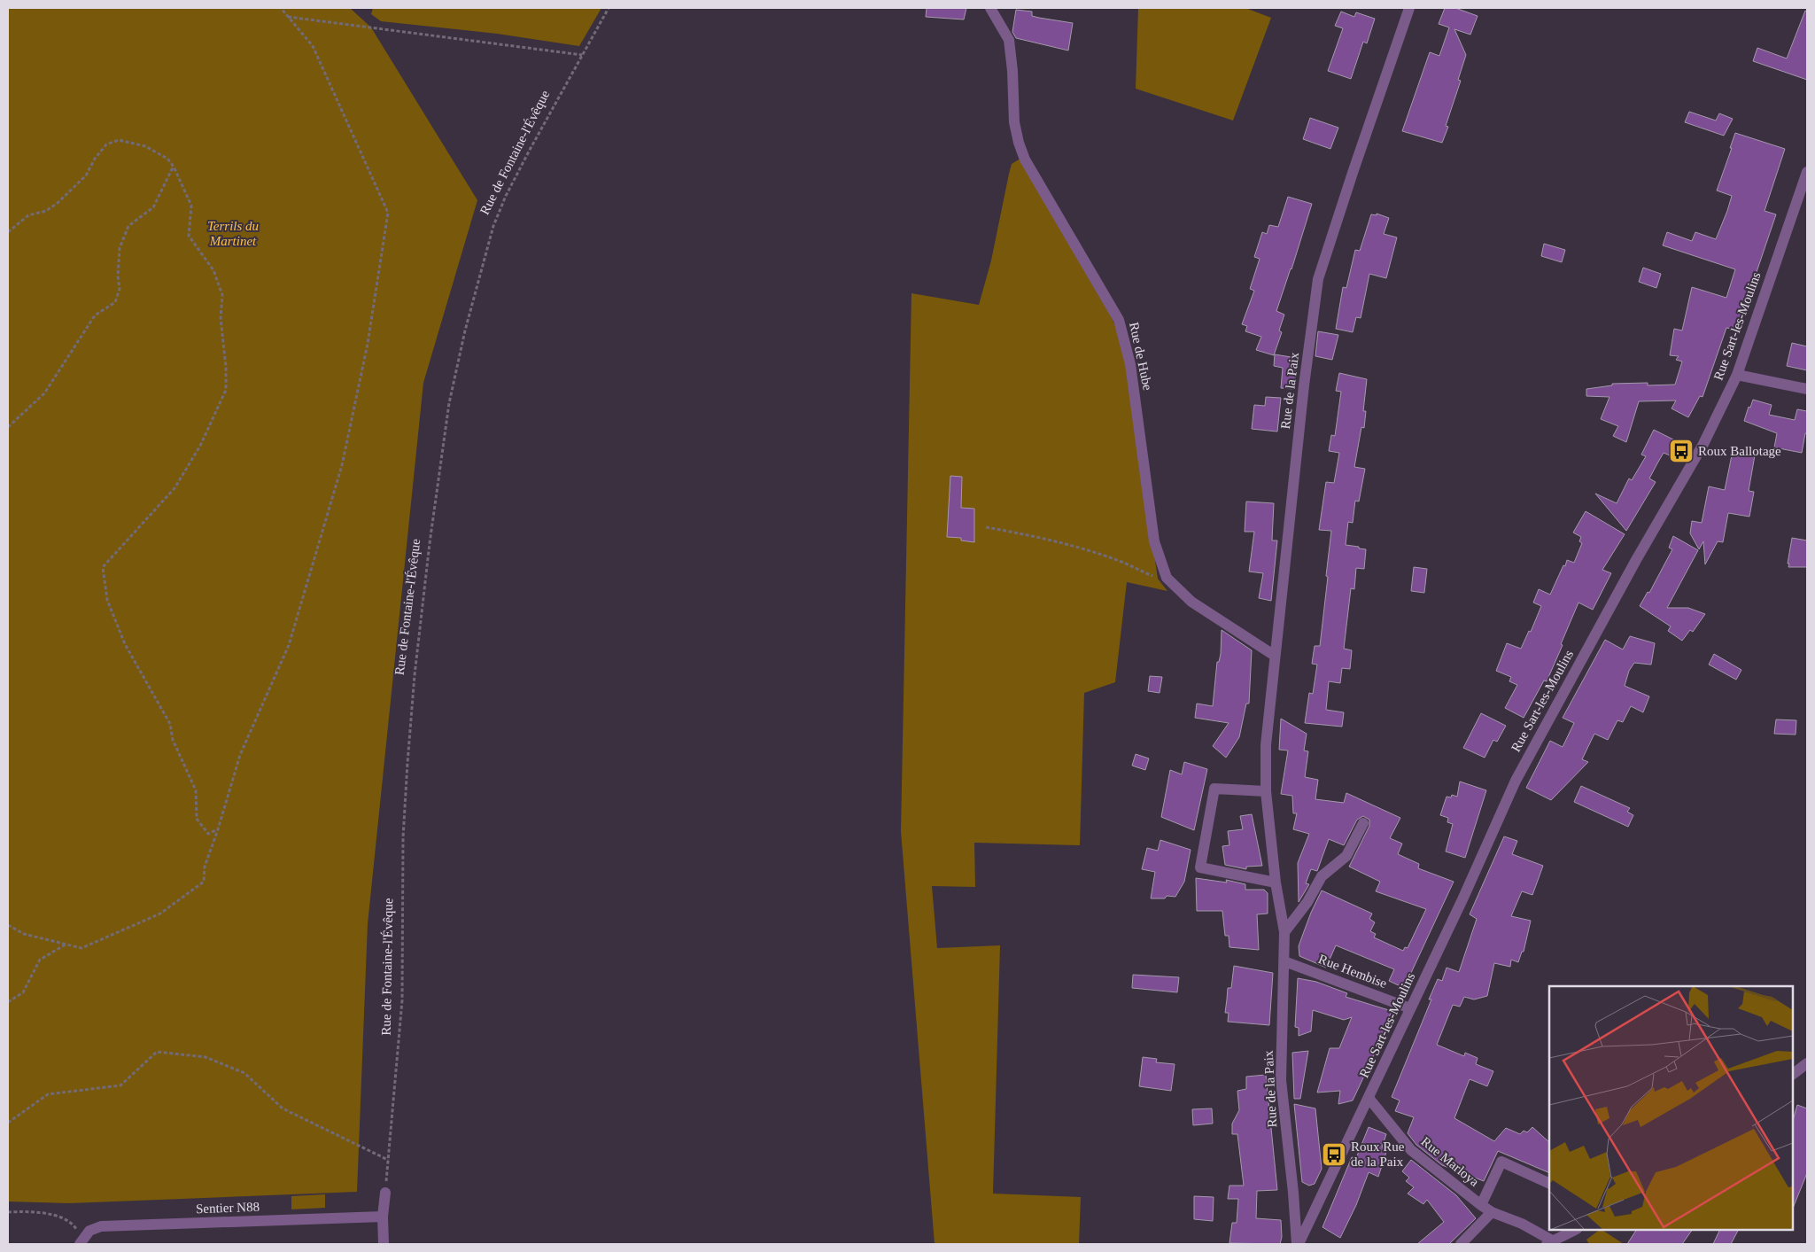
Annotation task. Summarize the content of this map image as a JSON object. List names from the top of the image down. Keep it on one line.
{"streets":{"street":["Rue Sart-les-Moulins","Rue de Hube","Rue de la Paix","Rue Hembise","Rue Marloya","Sentier N88"],"path":["Rue de Fontaine-l'Évêque"]},"crossings":[["Rue Sart-les-Moulins","Rue de la Paix"],["Rue Sart-les-Moulins","Rue Hembise"],["Rue Sart-les-Moulins","Rue Marloya"],["Rue de Hube","Rue de la Paix"],["Rue de la Paix","Rue Hembise"]],"parks":["Terrils du Martinet"],"places":{"bus stop":["Roux Ballotage","Roux Rue de la Paix"]}}
